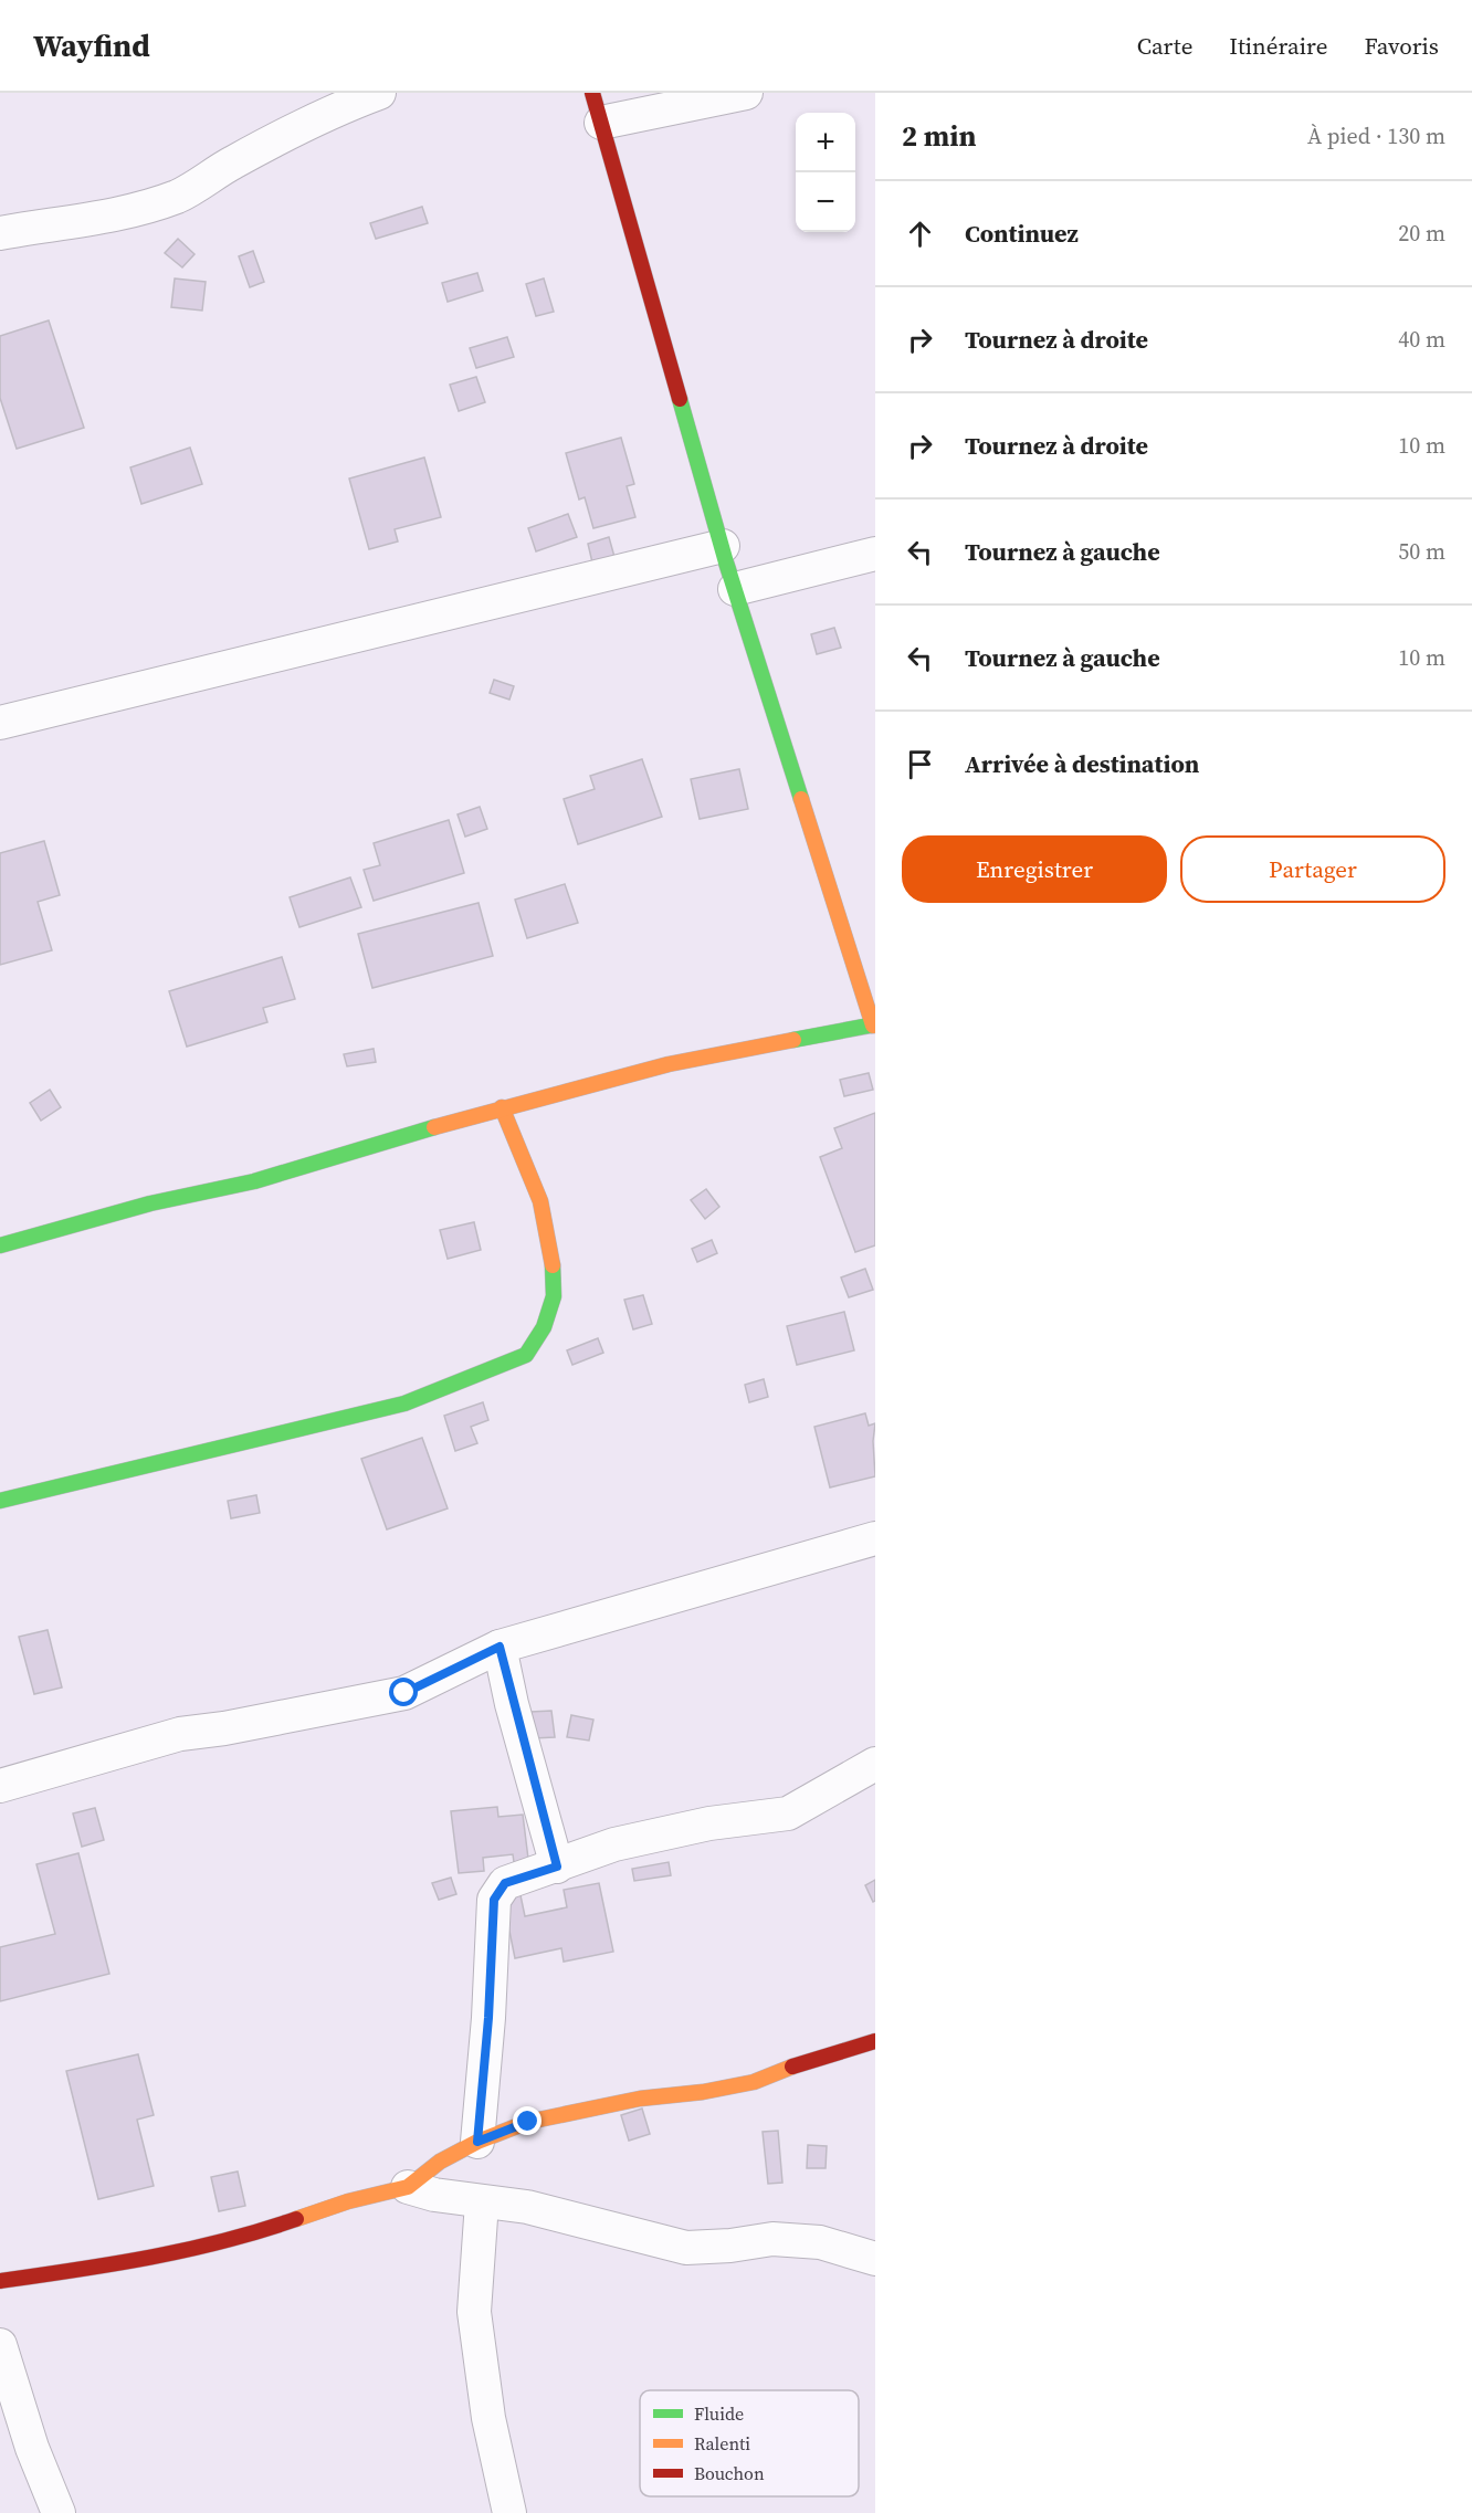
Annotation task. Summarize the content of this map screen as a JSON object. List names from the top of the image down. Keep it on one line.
{"legend":["Fluide","Ralenti","Bouchon"],"page":{"header":"Wayfind","nav":["Carte","Itinéraire","Favoris"],"heading":["2 min","À pied · 130 m"],"map_buttons":["+","−"],"list":[["Continuez","20 m"],["Tournez à droite","40 m"],["Tournez à droite","10 m"],["Tournez à gauche","50 m"],["Tournez à gauche","10 m"],"Arrivée à destination"],"buttons":["Enregistrer","Partager"]}}
